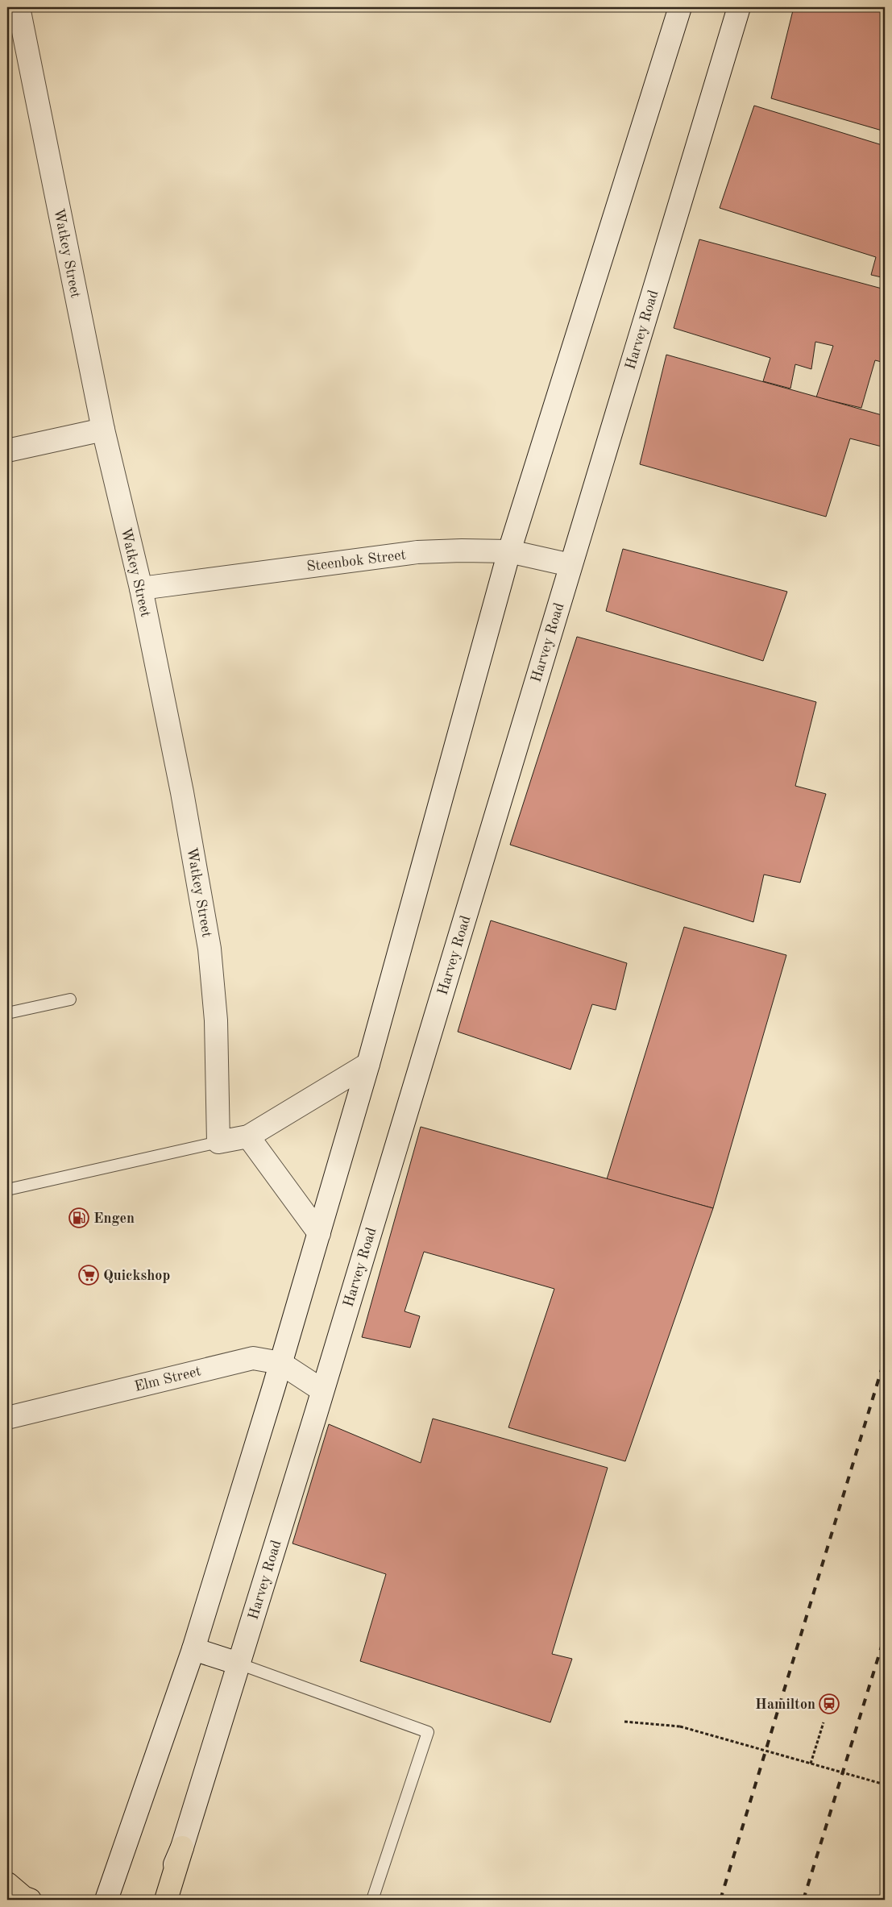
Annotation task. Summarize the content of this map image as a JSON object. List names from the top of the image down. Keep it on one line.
{"streets":{"main road":["Watkey Street","Harvey Road","Steenbok Street","Elm Street"]},"crossings":[["Watkey Street","Steenbok Street"],["Harvey Road","Steenbok Street"],["Harvey Road","Elm Street"]],"places":{"fuel station":["Engen"],"supermarket":["Quickshop"],"station":["Hamilton"]}}
